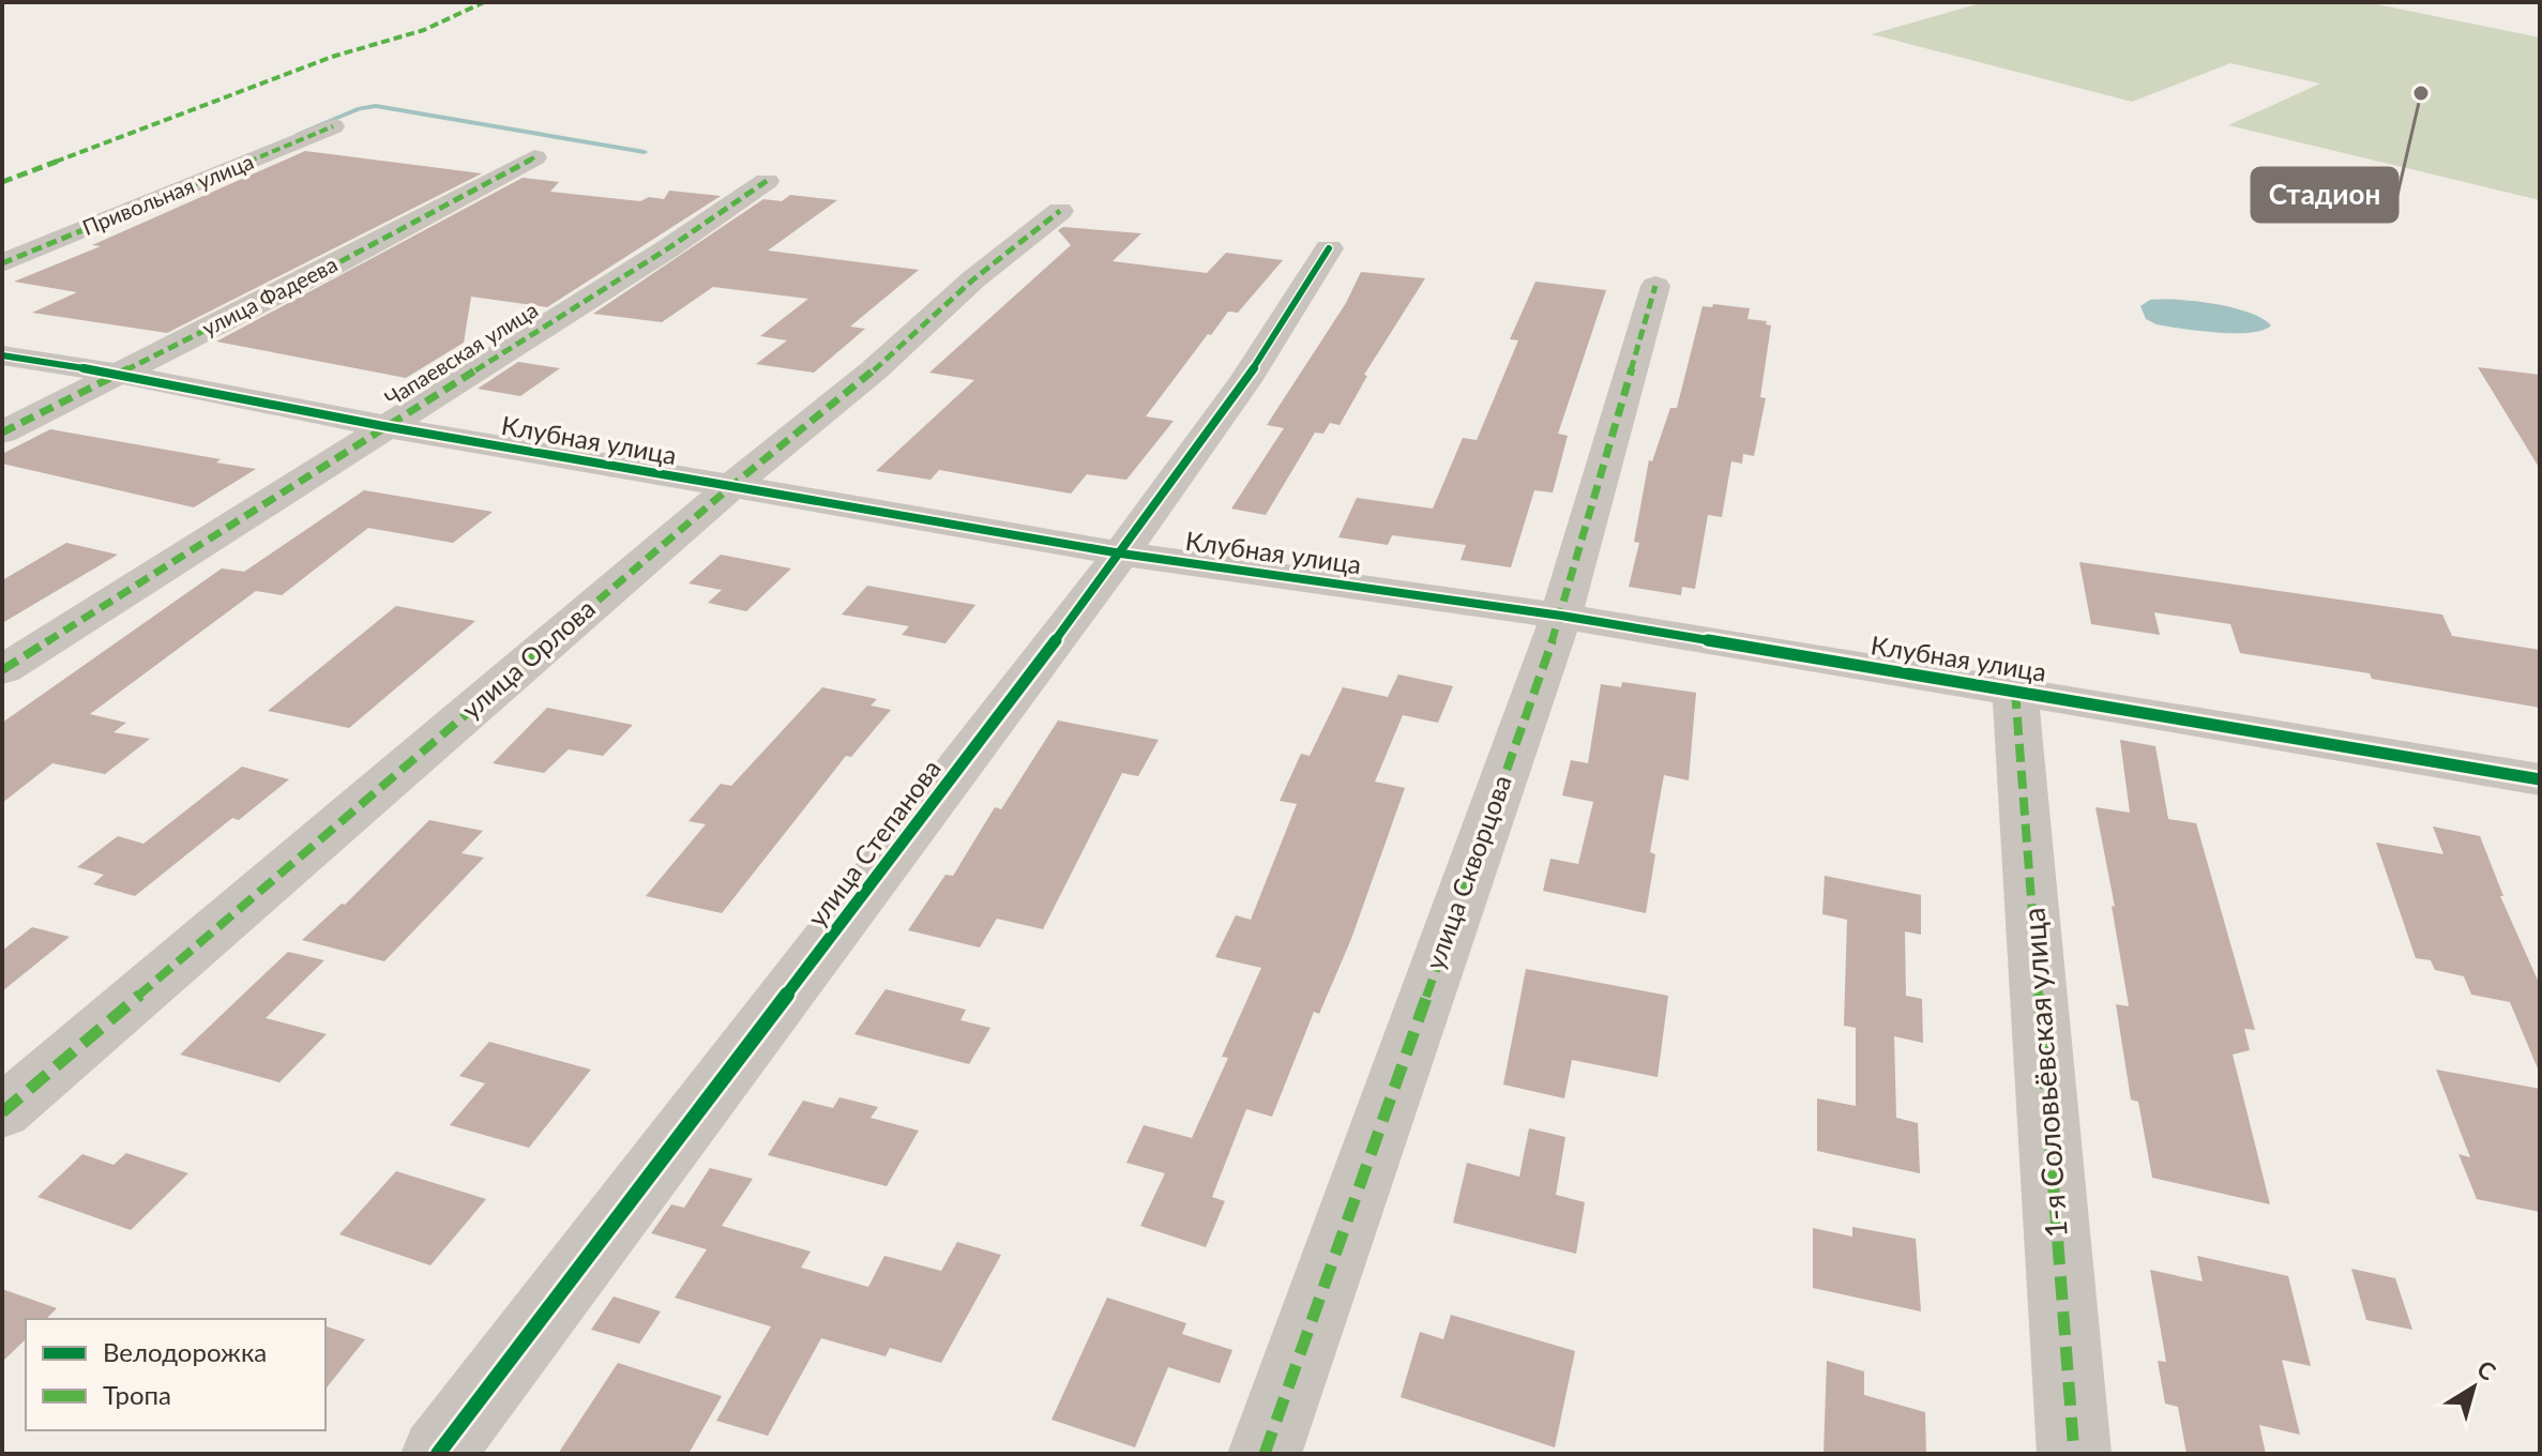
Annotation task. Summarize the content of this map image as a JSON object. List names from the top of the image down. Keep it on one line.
{"streets":{"street":["Привольная улица","улица Фадеева","Чапаевская улица","Клубная улица","улица Орлова","улица Степанова","улица Скворцова","1-я Соловьёвская улица"]},"crossings":[["улица Фадеева","Клубная улица"],["Чапаевская улица","Клубная улица"],["Клубная улица","улица Орлова"],["Клубная улица","улица Степанова"],["Клубная улица","улица Скворцова"],["Клубная улица","1-я Соловьёвская улица"]],"places":["Стадион"],"legend":["Велодорожка","Тропа"],"north":"top right"}
